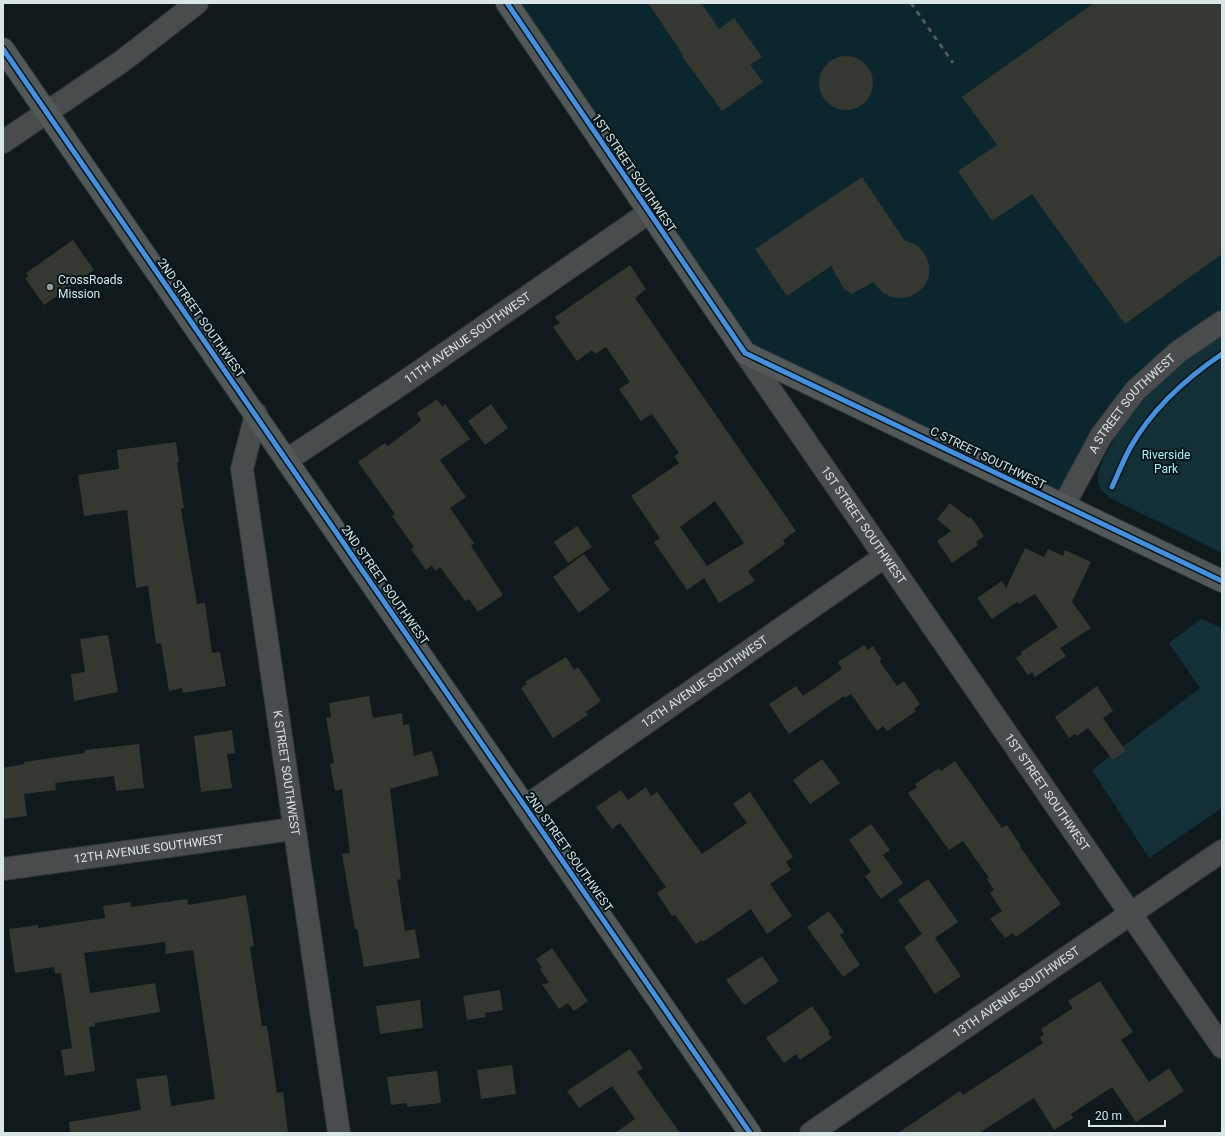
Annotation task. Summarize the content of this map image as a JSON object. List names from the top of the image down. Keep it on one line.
{"streets":{"street":["1ST STREET SOUTHWEST","2ND STREET SOUTHWEST","11TH AVENUE SOUTHWEST","A STREET SOUTHWEST","C STREET SOUTHWEST","12TH AVENUE SOUTHWEST","K STREET SOUTHWEST","13TH AVENUE SOUTHWEST"]},"crossings":[["1ST STREET SOUTHWEST","11TH AVENUE SOUTHWEST"],["1ST STREET SOUTHWEST","C STREET SOUTHWEST"],["1ST STREET SOUTHWEST","12TH AVENUE SOUTHWEST"],["1ST STREET SOUTHWEST","13TH AVENUE SOUTHWEST"],["2ND STREET SOUTHWEST","11TH AVENUE SOUTHWEST"],["2ND STREET SOUTHWEST","12TH AVENUE SOUTHWEST"],["2ND STREET SOUTHWEST","K STREET SOUTHWEST"],["A STREET SOUTHWEST","C STREET SOUTHWEST"],["12TH AVENUE SOUTHWEST","K STREET SOUTHWEST"]],"parks":["Riverside Park"],"places":["CrossRoads Mission"],"scale_bar":"20 m"}
